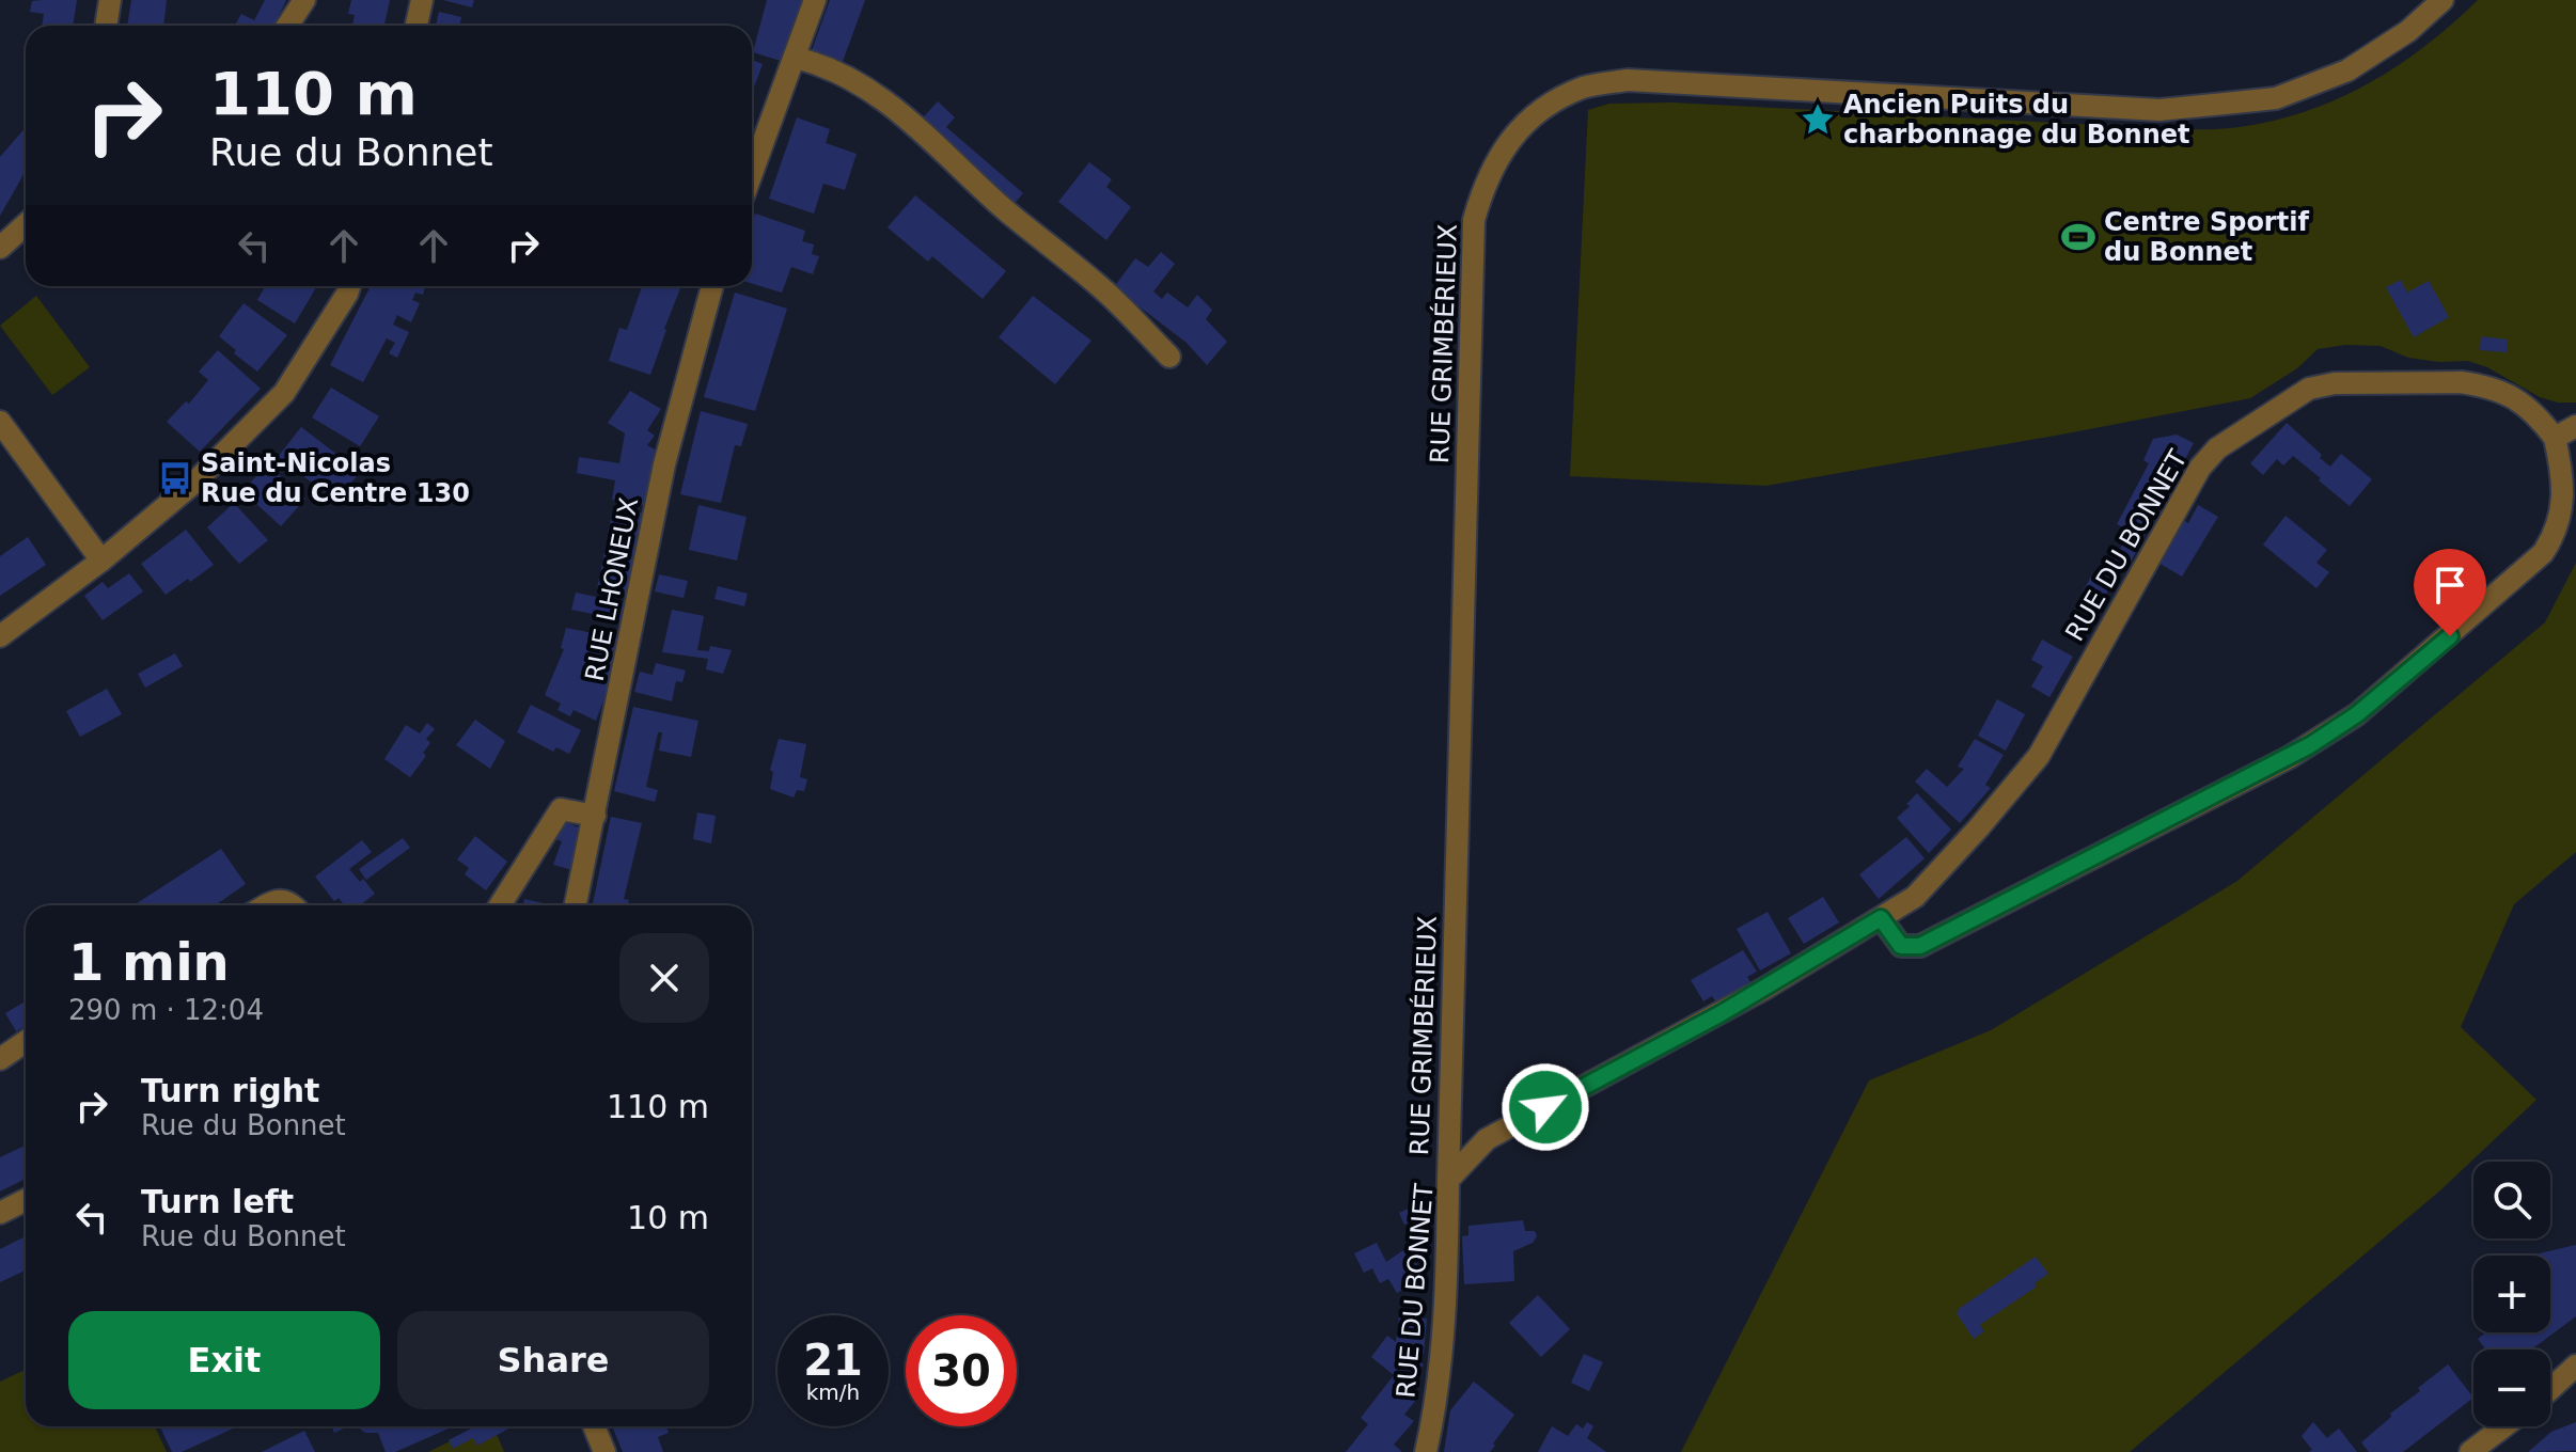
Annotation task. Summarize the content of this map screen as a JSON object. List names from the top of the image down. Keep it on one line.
{"streets":{"street":["RUE GRIMBÉRIEUX","RUE DU BONNET","RUE LHONEUX"]},"crossings":[["RUE GRIMBÉRIEUX","RUE DU BONNET"]],"places":{"place":["Ancien Puits du charbonnage du Bonnet"],"sports":["Centre Sportif du Bonnet"],"bus stop":["Saint-Nicolas Rue du Centre 130"]},"page":{"turn":["110 m","Rue du Bonnet"],"heading":["1 min","290 m · 12:04"],"list":[{"name":"Turn right","note":"Rue du Bonnet","value":"110 m"},{"name":"Turn left","note":"Rue du Bonnet","value":"10 m"}],"map_buttons":["+","−"],"buttons":["Exit","Share"],"speed":"21 km/h","limit":"30"}}
